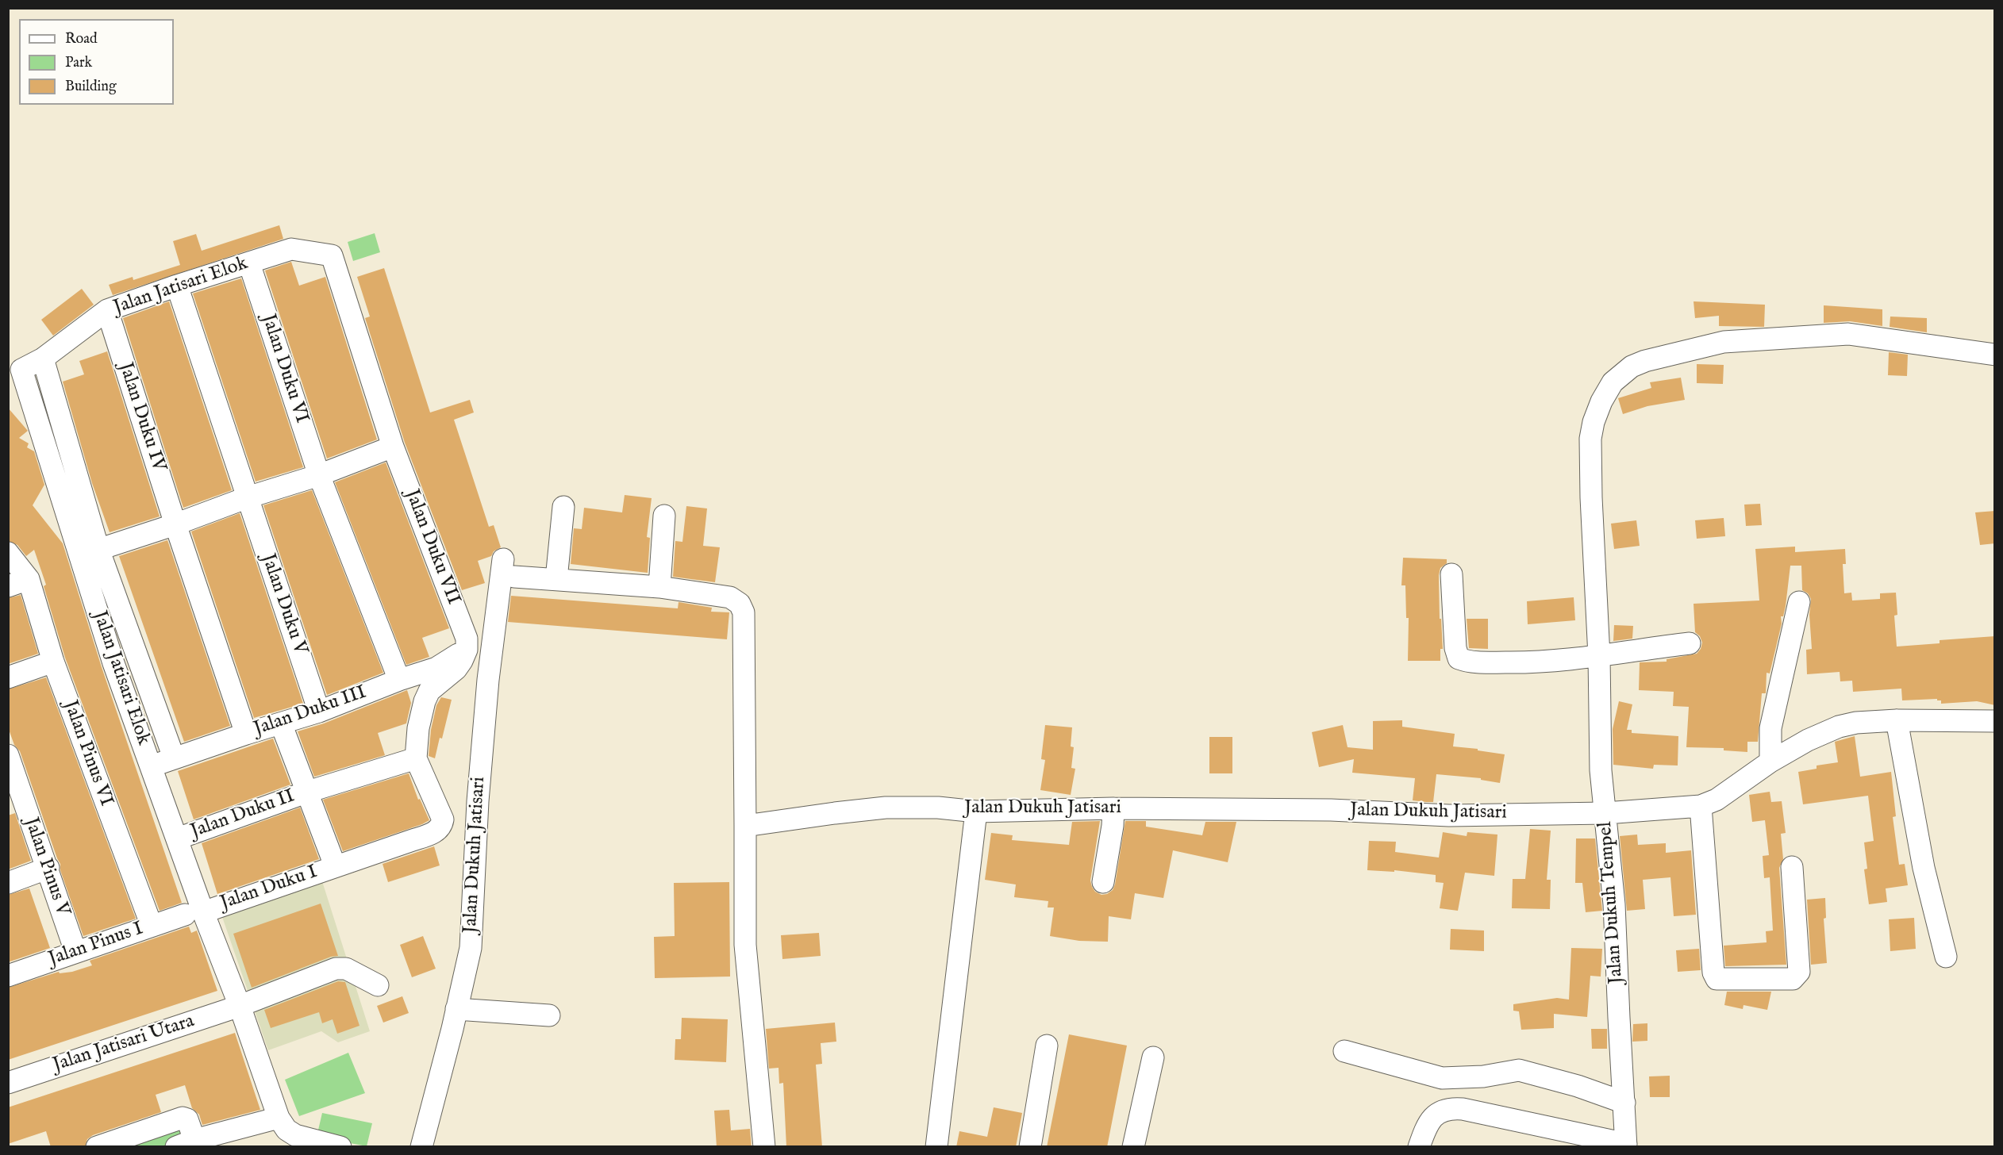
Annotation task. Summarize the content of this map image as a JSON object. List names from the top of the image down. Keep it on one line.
{"streets":{"street":["Jalan Jatisari Elok","Jalan Duku VI","Jalan Duku IV","Jalan Duku VII","Jalan Duku V","Jalan Duku III","Jalan Pinus VI","Jalan Dukuh Jatisari","Jalan Duku II","Jalan Pinus V","Jalan Duku I","Jalan Dukuh Tempel","Jalan Pinus I","Jalan Jatisari Utara"]},"crossings":[["Jalan Jatisari Elok","Jalan Duku VI"],["Jalan Jatisari Elok","Jalan Duku IV"],["Jalan Jatisari Elok","Jalan Duku VII"],["Jalan Jatisari Elok","Jalan Duku V"],["Jalan Jatisari Elok","Jalan Duku III"],["Jalan Jatisari Elok","Jalan Duku II"],["Jalan Jatisari Elok","Jalan Duku I"],["Jalan Jatisari Elok","Jalan Pinus I"],["Jalan Jatisari Elok","Jalan Jatisari Utara"],["Jalan Duku VI","Jalan Duku III"],["Jalan Duku IV","Jalan Duku III"],["Jalan Duku VII","Jalan Duku III"],["Jalan Duku V","Jalan Duku III"],["Jalan Duku III","Jalan Duku II"],["Jalan Pinus VI","Jalan Pinus I"],["Jalan Dukuh Jatisari","Jalan Dukuh Tempel"],["Jalan Duku II","Jalan Duku I"],["Jalan Pinus V","Jalan Pinus I"],["Jalan Duku I","Jalan Pinus I"]],"legend":["Road","Park","Building"]}
